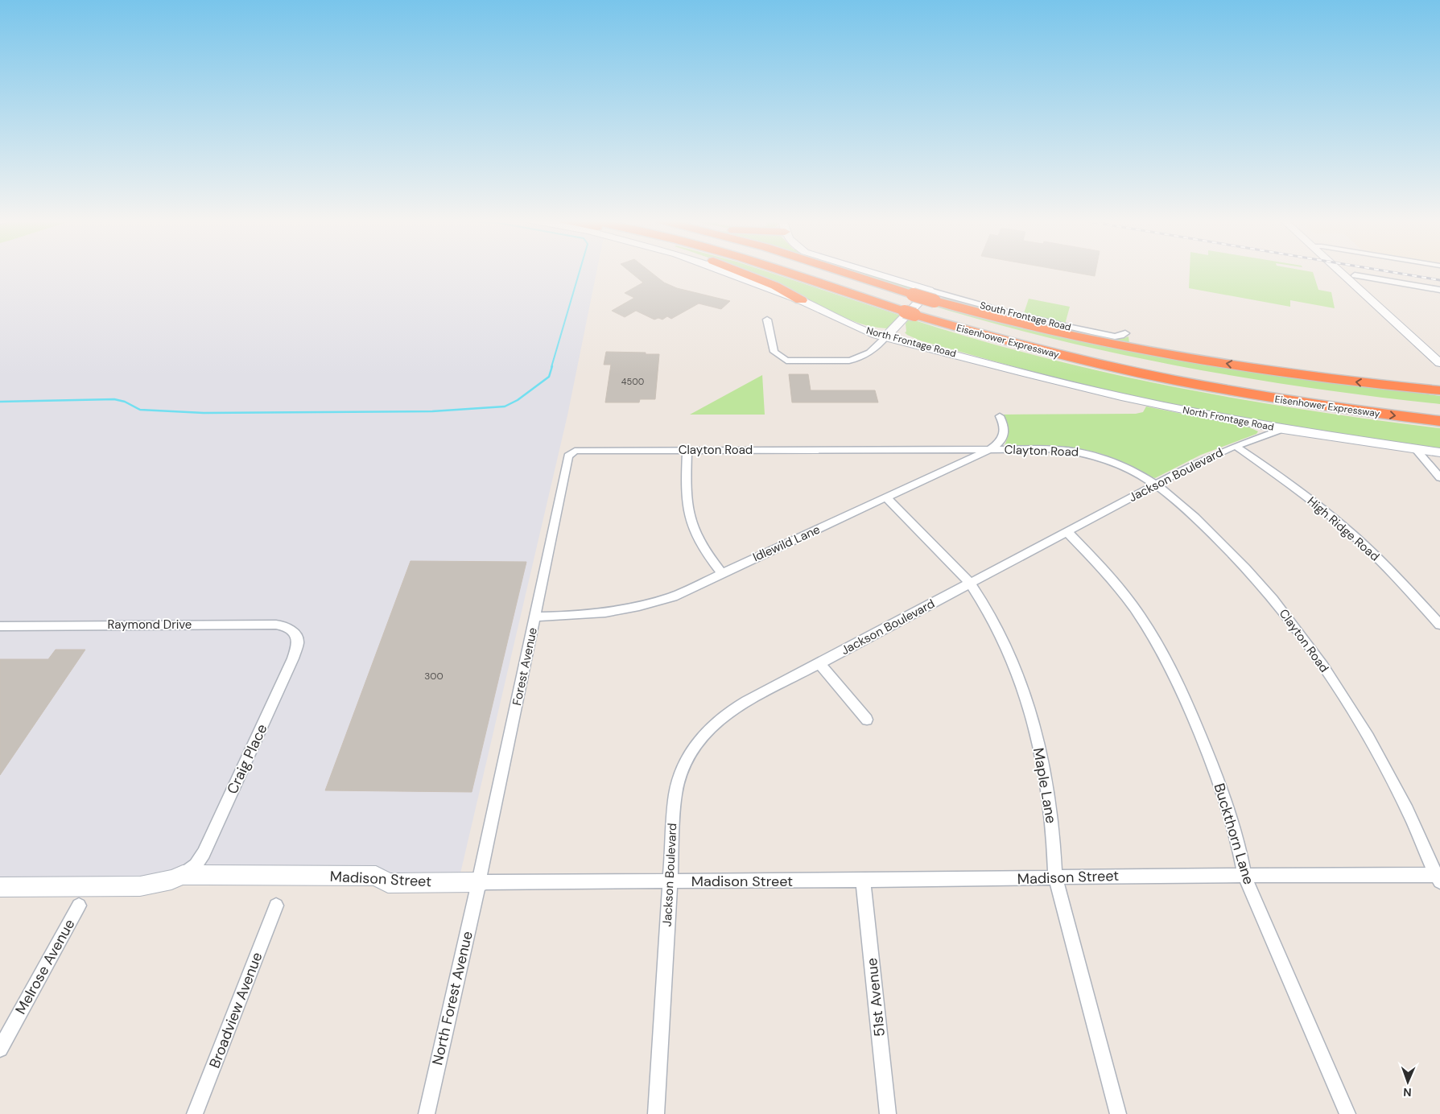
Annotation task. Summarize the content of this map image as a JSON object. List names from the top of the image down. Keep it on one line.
{"streets":{"highway":["Eisenhower Expressway"],"main road":["South Frontage Road","North Frontage Road","Jackson Boulevard","Madison Street"],"street":["Clayton Road","High Ridge Road","Idlewild Lane","Raymond Drive","Forest Avenue","Craig Place","Maple Lane","Buckthorn Lane","Melrose Avenue","51st Avenue","North Forest Avenue","Broadview Avenue"]},"crossings":[["North Frontage Road","Jackson Boulevard"],["Clayton Road","Jackson Boulevard"],["Clayton Road","Idlewild Lane"],["Clayton Road","Forest Avenue"],["Clayton Road","Madison Street"],["Jackson Boulevard","High Ridge Road"],["Jackson Boulevard","Maple Lane"],["Jackson Boulevard","Buckthorn Lane"],["Jackson Boulevard","Madison Street"],["Idlewild Lane","Forest Avenue"],["Idlewild Lane","Maple Lane"],["Raymond Drive","Craig Place"],["Forest Avenue","Madison Street"],["Forest Avenue","North Forest Avenue"],["Craig Place","Madison Street"],["Maple Lane","Madison Street"],["Buckthorn Lane","Madison Street"],["Madison Street","51st Avenue"],["Madison Street","North Forest Avenue"]],"house_numbers":["4500","300"],"north":"bottom"}
